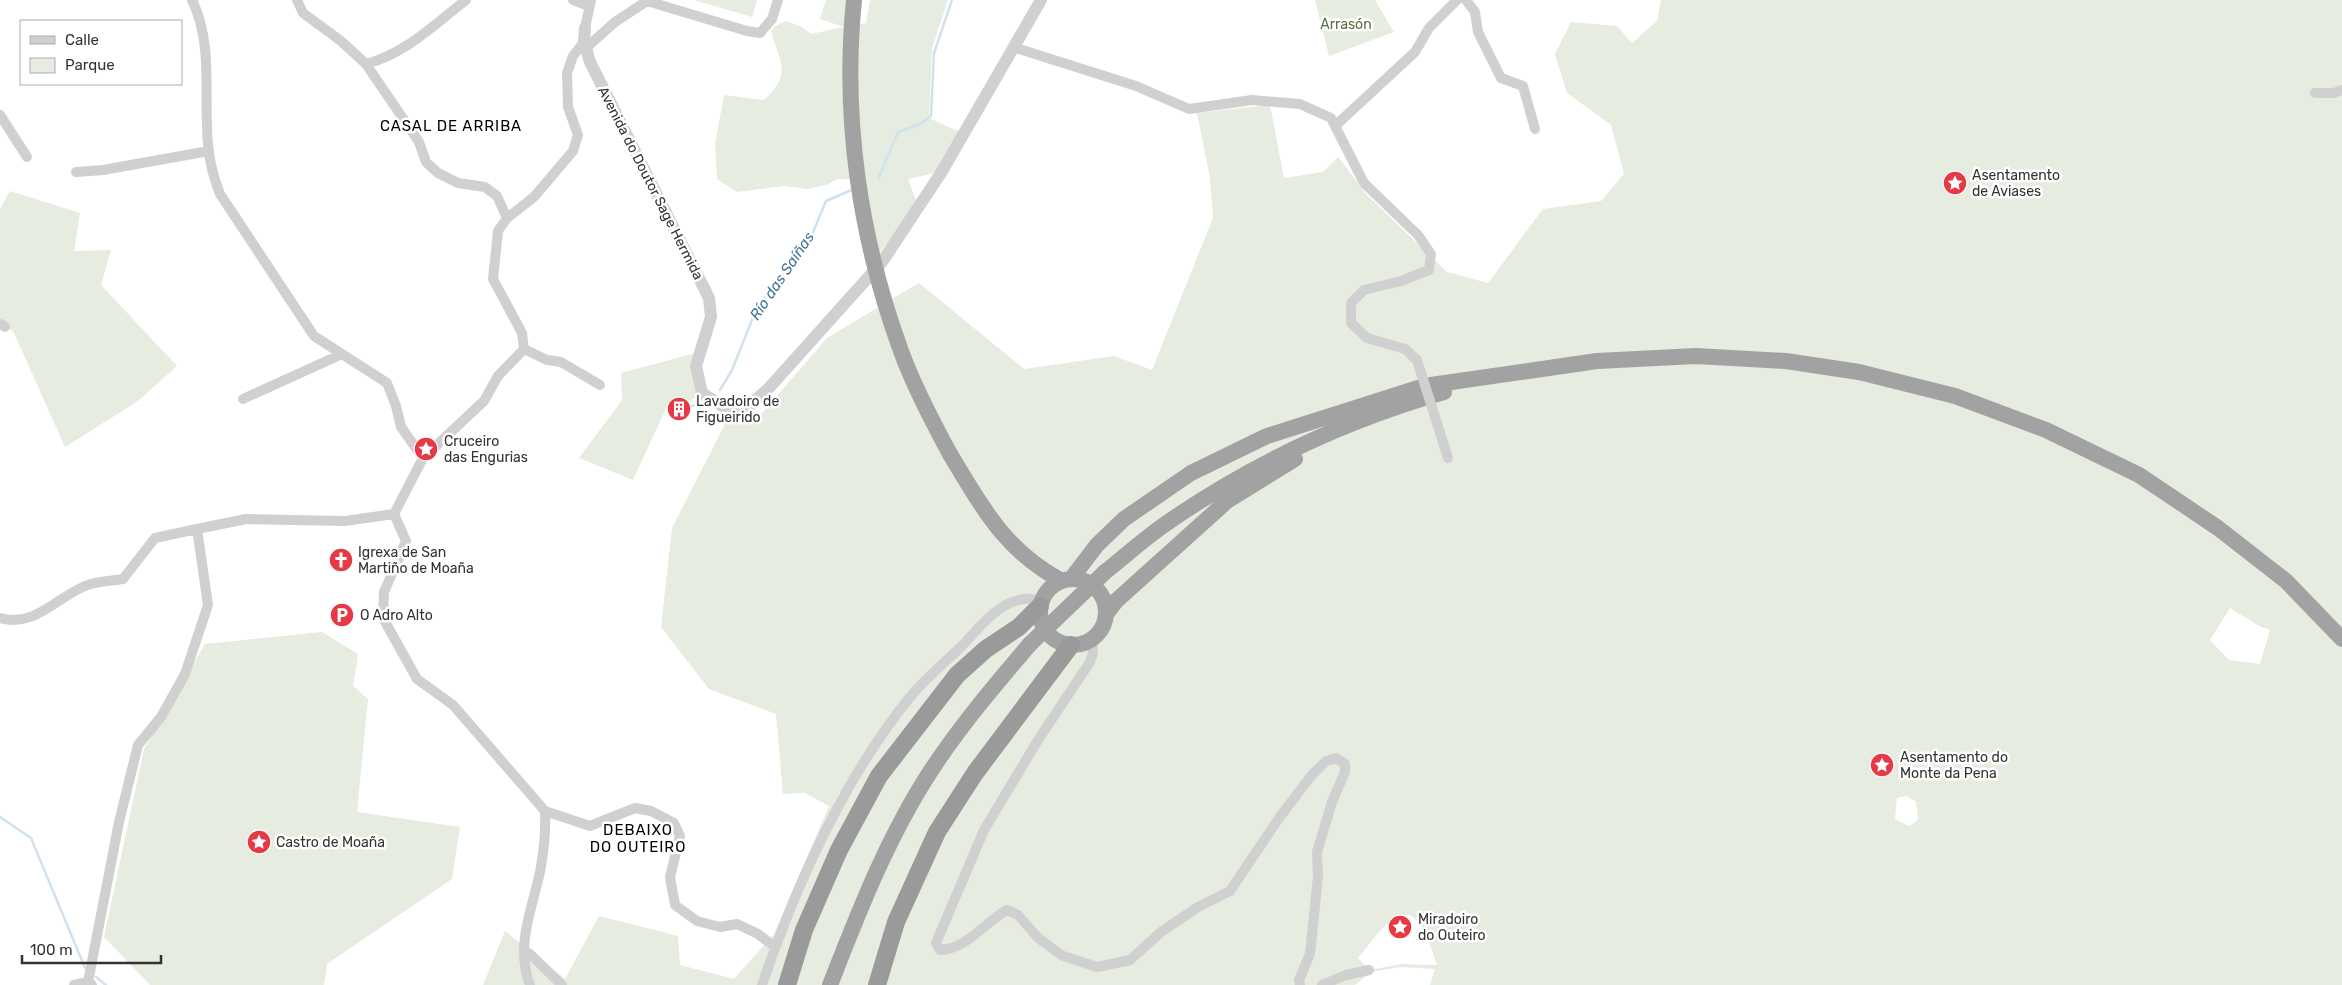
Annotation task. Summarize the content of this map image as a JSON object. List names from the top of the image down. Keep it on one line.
{"streets":{"street":["Avenida do Doutor Sage Hermida"]},"districts":["CASAL DE ARRIBA","DEBAIXO DO OUTEIRO"],"water":["Río das Saíñas"],"parks":["Arrasón"],"places":{"place":["Asentamento de Aviases","Cruceiro das Engurias","Asentamento do Monte da Pena","Castro de Moaña","Miradoiro do Outeiro"],"building":["Lavadoiro de Figueirido"],"church":["Igrexa de San Martiño de Moaña"],"parking":["O Adro Alto"]},"legend":["Calle","Parque"],"scale_bar":"100 m"}
